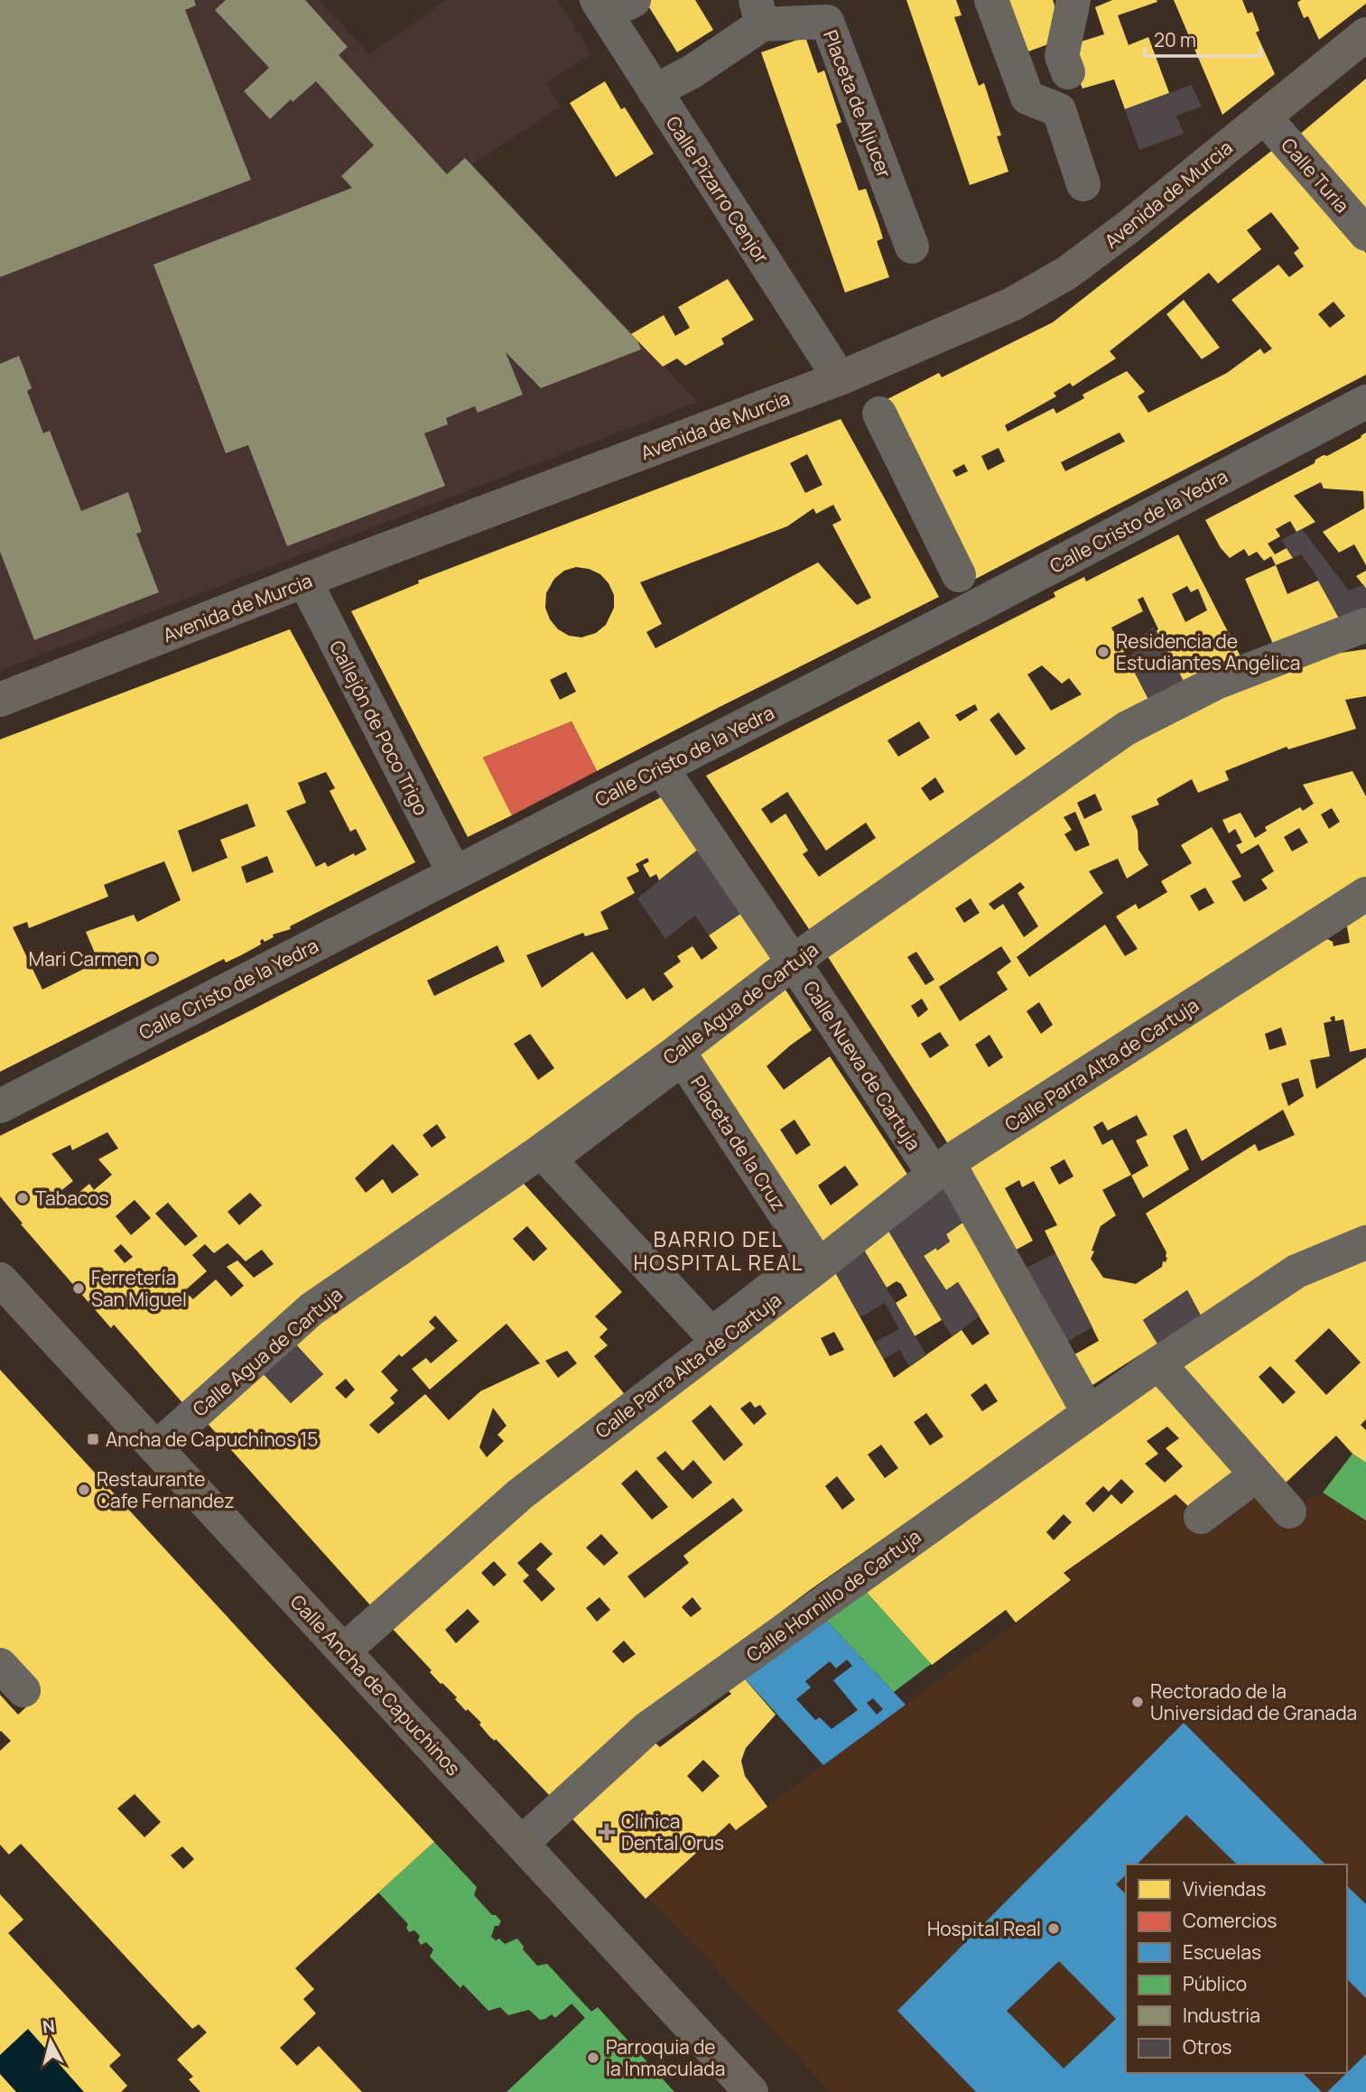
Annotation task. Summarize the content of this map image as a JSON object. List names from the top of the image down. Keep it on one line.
{"streets":{"main road":["Avenida de Murcia","Calle Ancha de Capuchinos"],"street":["Placeta de Aljucer","Calle Turia","Calle Pizarro Cenjor","Calle Cristo de la Yedra","Callejón de Poco Trigo","Calle Agua de Cartuja","Calle Parra Alta de Cartuja","Calle Nueva de Cartuja","Placeta de la Cruz","Calle Hornillo de Cartuja"]},"crossings":[["Calle Turia","Avenida de Murcia"],["Calle Pizarro Cenjor","Avenida de Murcia"],["Avenida de Murcia","Callejón de Poco Trigo"],["Calle Cristo de la Yedra","Callejón de Poco Trigo"],["Calle Cristo de la Yedra","Calle Nueva de Cartuja"],["Calle Agua de Cartuja","Calle Nueva de Cartuja"],["Calle Agua de Cartuja","Calle Ancha de Capuchinos"],["Calle Parra Alta de Cartuja","Calle Nueva de Cartuja"],["Calle Parra Alta de Cartuja","Calle Ancha de Capuchinos"],["Calle Nueva de Cartuja","Calle Hornillo de Cartuja"],["Calle Hornillo de Cartuja","Calle Ancha de Capuchinos"]],"districts":["BARRIO DEL HOSPITAL REAL"],"places":{"other":["Residencia de Estudiantes Angélica","Mari Carmen","Tabacos","Ferretería San Miguel","Restaurante Cafe Fernandez","Rectorado de la Universidad de Granada","Hospital Real","Parroquia de la Inmaculada"],"transit":["Ancha de Capuchinos 15"],"health":["Clínica Dental Orus"]},"legend":["Viviendas","Comercios","Escuelas","Público","Industria","Otros"],"scale_bar":"20 m","north":"top"}
